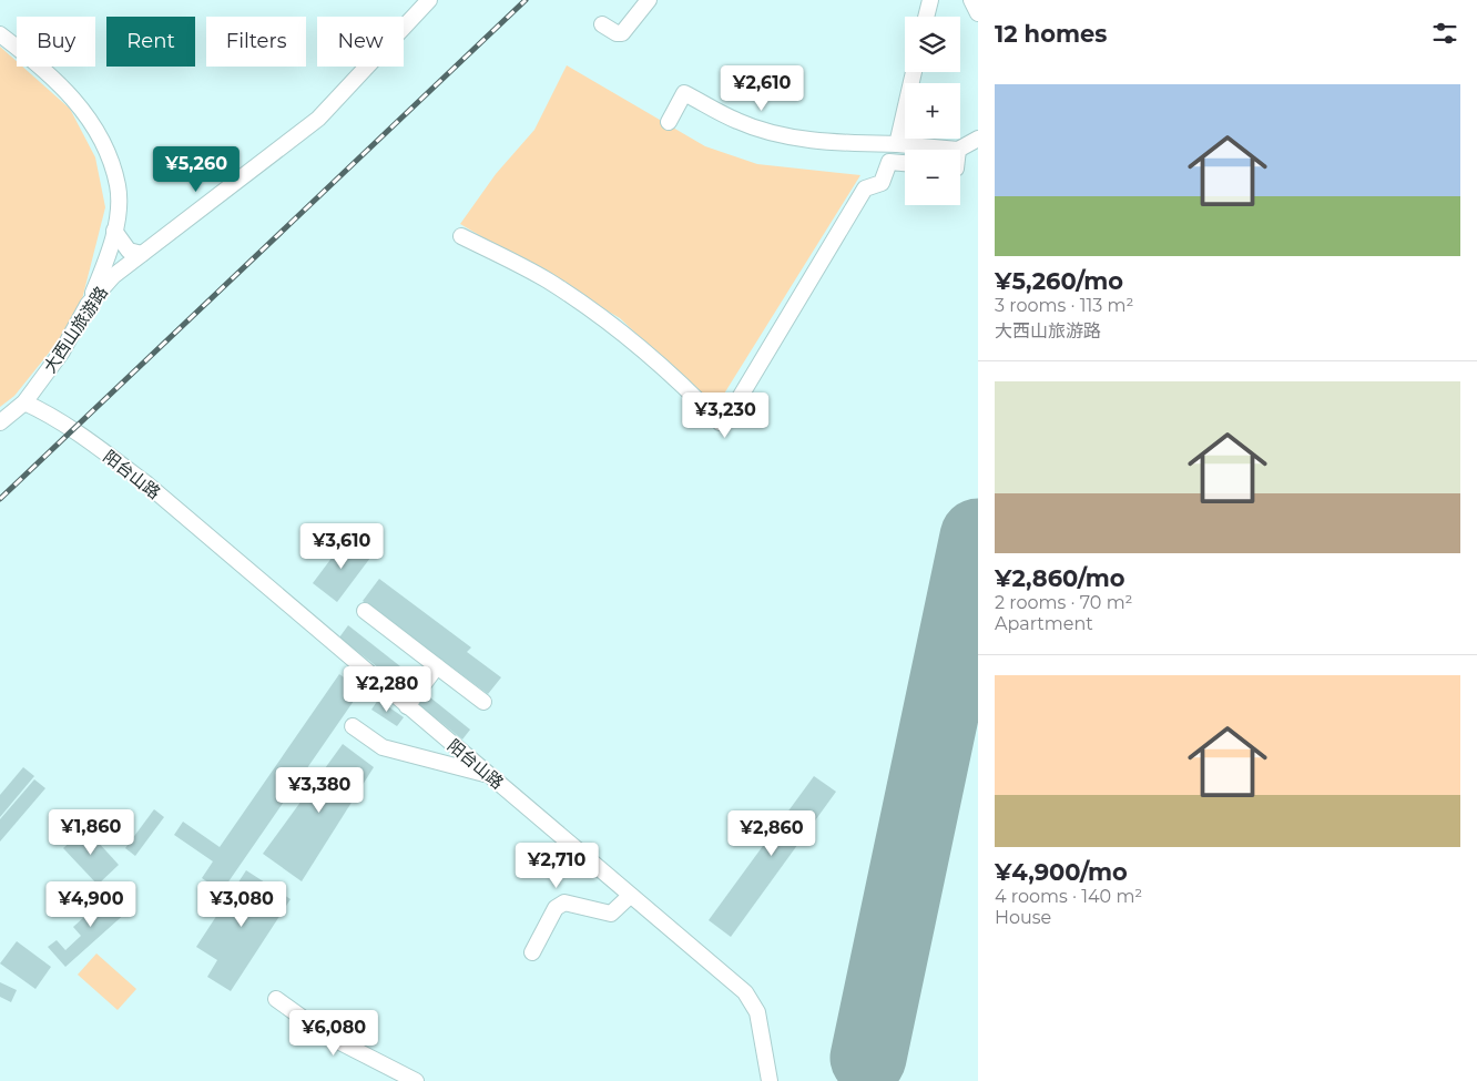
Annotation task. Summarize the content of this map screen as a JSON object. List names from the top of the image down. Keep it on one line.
{"streets":{"street":["大西山旅游路","阳台山路"]},"crossings":[["大西山旅游路","阳台山路"]],"page":{"heading":"12 homes","map_buttons":["+","−"],"chip":["Buy","Rent","Filters","New"],"price":["¥2,610","¥5,260","¥3,230","¥3,610","¥2,280","¥3,380","¥1,860","¥2,860","¥2,710","¥4,900","¥3,080","¥6,080"],"list":[{"name":"¥5,260/mo","note":"3 rooms · 113 m² · 大西山旅游路"},{"name":"¥2,860/mo","note":"2 rooms · 70 m² · Apartment"},{"name":"¥4,900/mo","note":"4 rooms · 140 m² · House"}]}}
